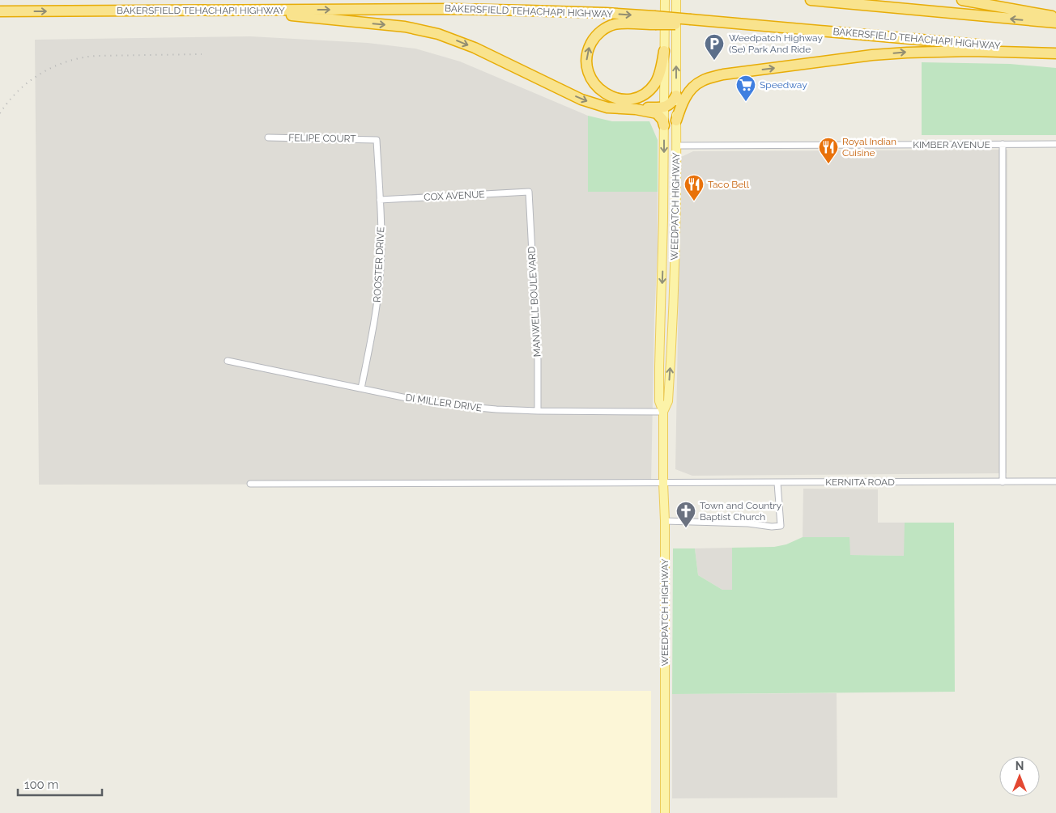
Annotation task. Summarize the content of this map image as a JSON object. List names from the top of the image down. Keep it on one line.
{"streets":{"highway":["BAKERSFIELD TEHACHAPI HIGHWAY"],"main road":["WEEDPATCH HIGHWAY"],"street":["FELIPE COURT","KIMBER AVENUE","COX AVENUE","ROOSTER DRIVE","MANWELL BOULEVARD","DI MILLER DRIVE","KERNITA ROAD"]},"crossings":[["FELIPE COURT","ROOSTER DRIVE"],["KIMBER AVENUE","WEEDPATCH HIGHWAY"],["COX AVENUE","ROOSTER DRIVE"],["COX AVENUE","MANWELL BOULEVARD"],["WEEDPATCH HIGHWAY","DI MILLER DRIVE"],["WEEDPATCH HIGHWAY","KERNITA ROAD"],["ROOSTER DRIVE","DI MILLER DRIVE"],["MANWELL BOULEVARD","DI MILLER DRIVE"]],"places":{"parking":["Weedpatch Highway (Se) Park And Ride"],"supermarket":["Speedway"],"restaurant":["Royal Indian Cuisine","Taco Bell"],"church":["Town and Country Baptist Church"]},"scale_bar":"100 m","north":"top"}
